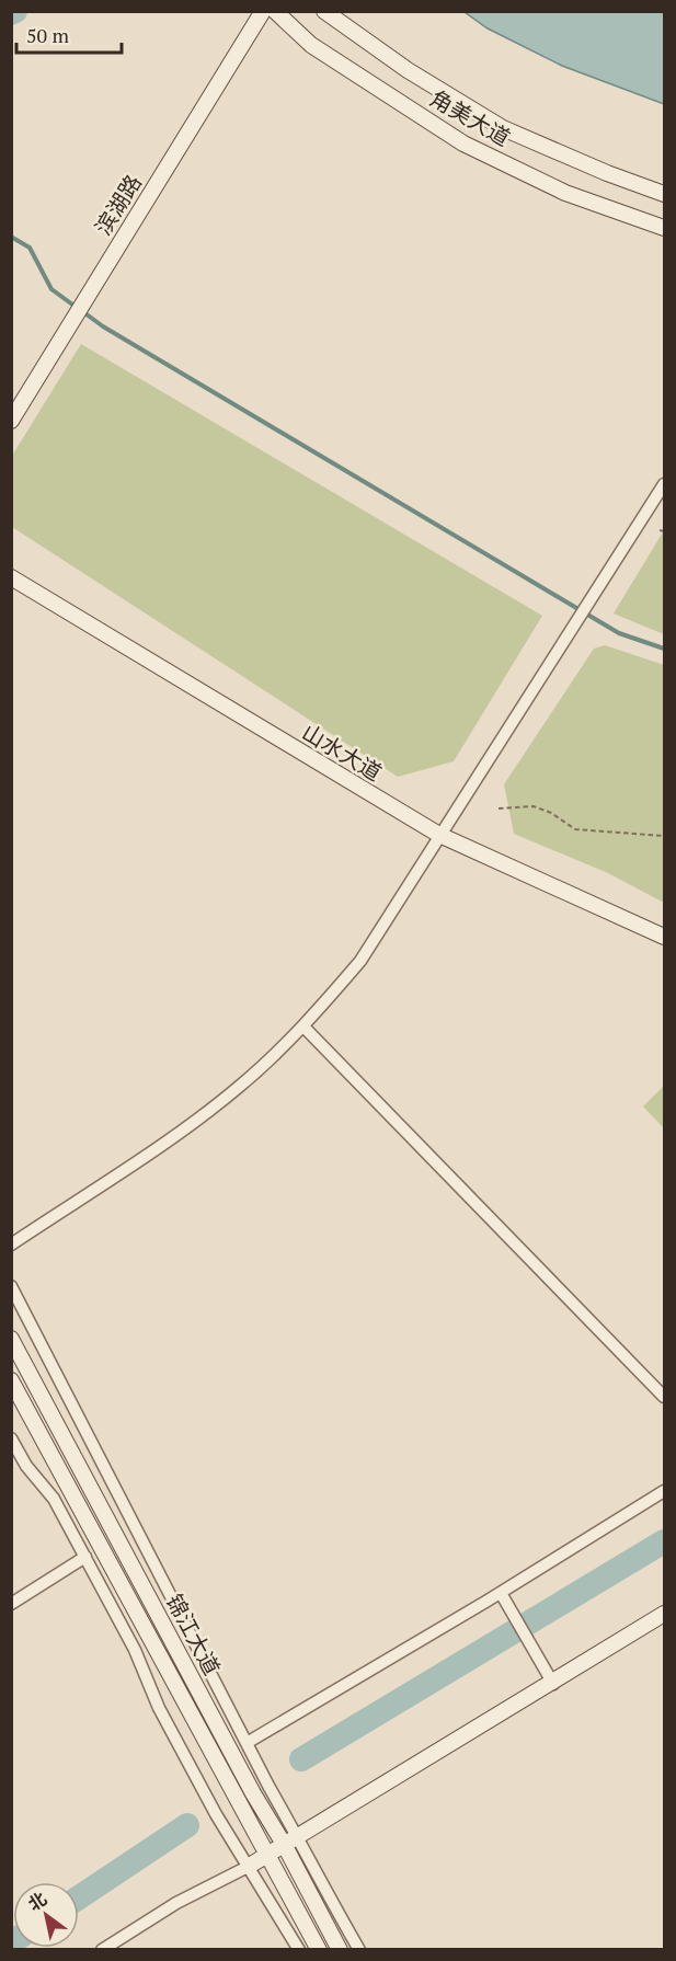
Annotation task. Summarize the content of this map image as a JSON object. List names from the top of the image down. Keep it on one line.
{"streets":{"street":["角美大道","滨湖路","山水大道","锦江大道"]},"scale_bar":"50 m","north":"top left"}
